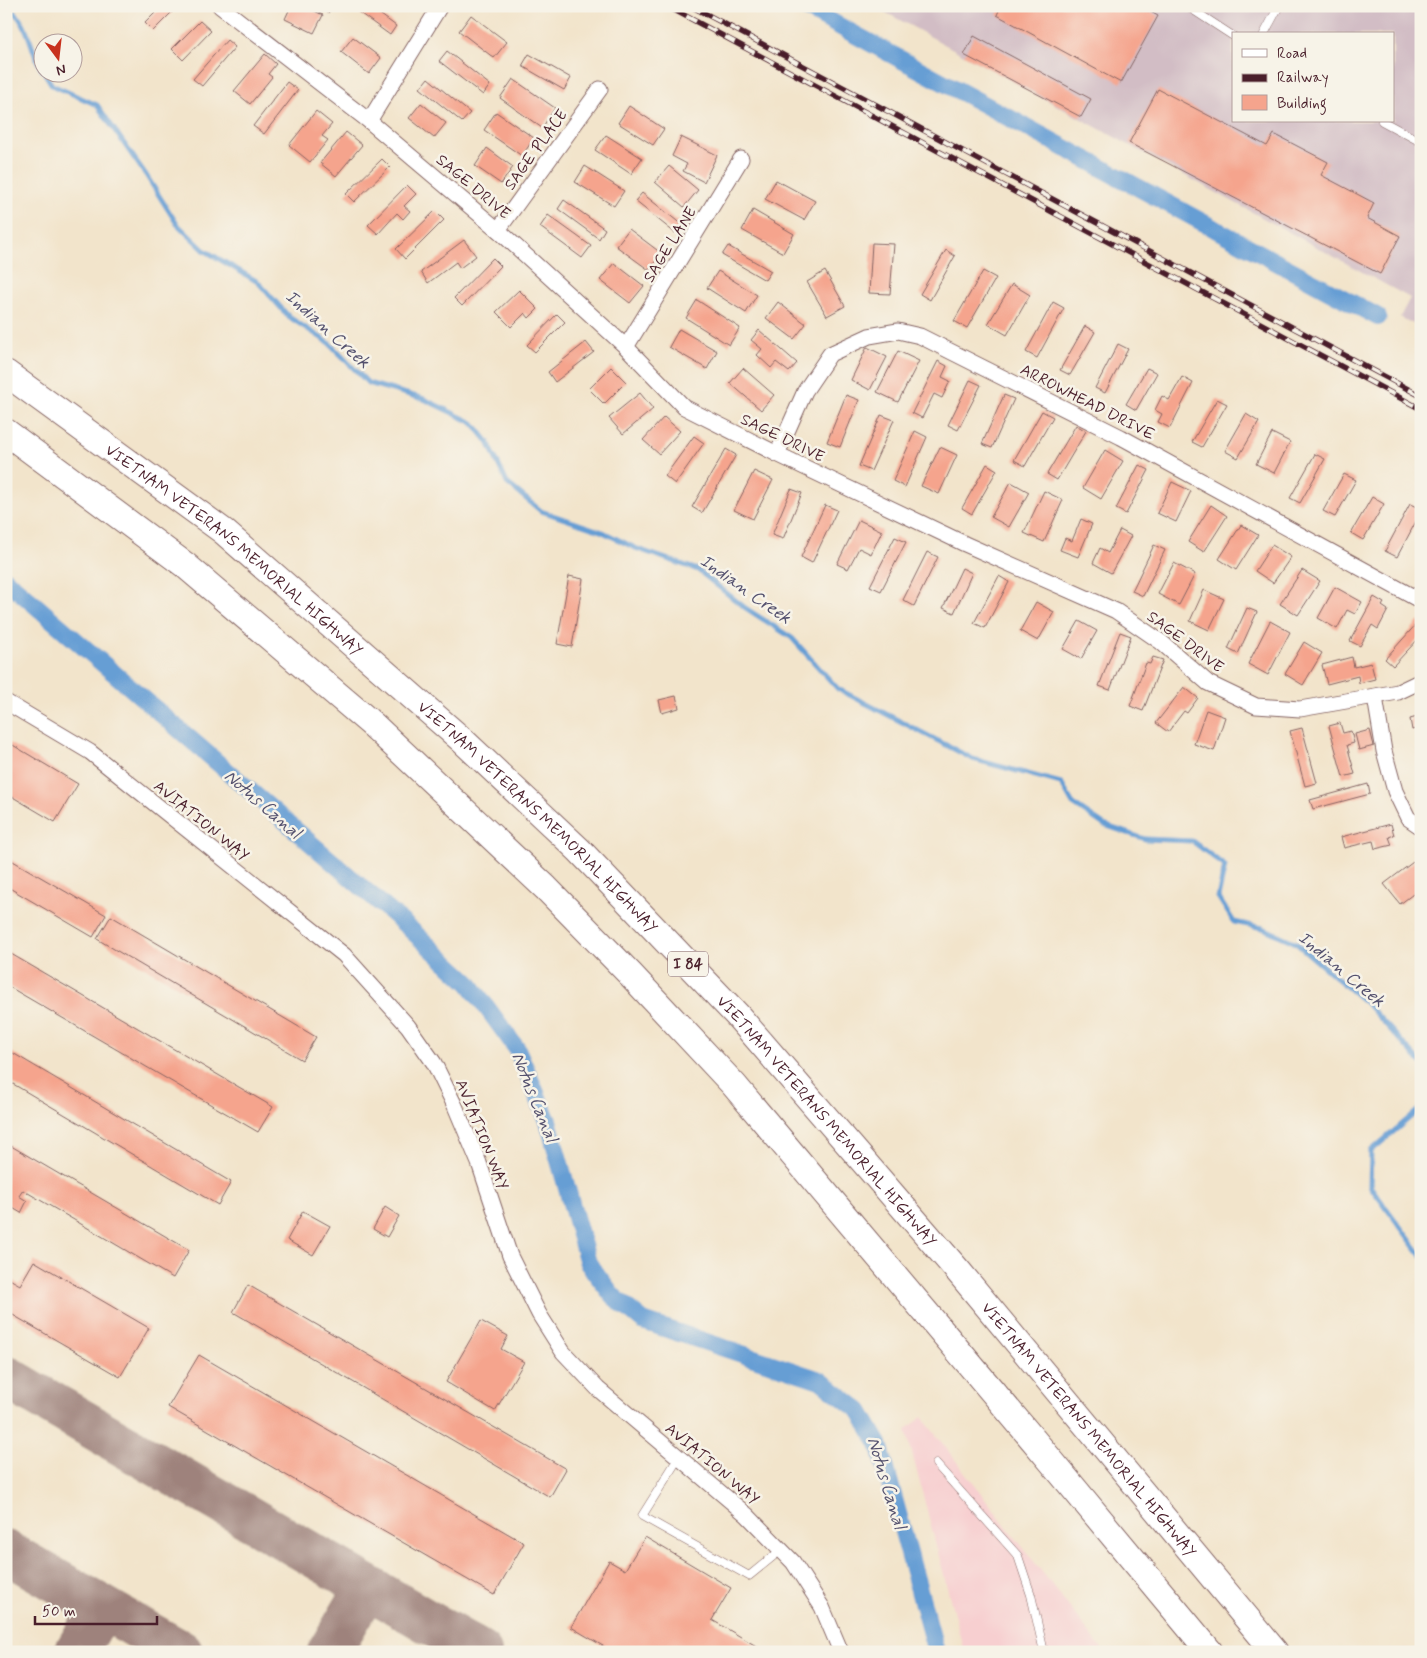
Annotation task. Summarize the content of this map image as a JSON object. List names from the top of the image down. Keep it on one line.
{"streets":{"highway":["VIETNAM VETERANS MEMORIAL HIGHWAY","I 84"],"street":["SAGE PLACE","SAGE DRIVE","SAGE LANE","ARROWHEAD DRIVE","AVIATION WAY"]},"crossings":[["SAGE PLACE","SAGE DRIVE"],["SAGE DRIVE","SAGE LANE"],["SAGE DRIVE","ARROWHEAD DRIVE"]],"water":["Indian Creek","Notus Canal"],"legend":["Road","Railway","Building"],"scale_bar":"50 m","north":"bottom"}
